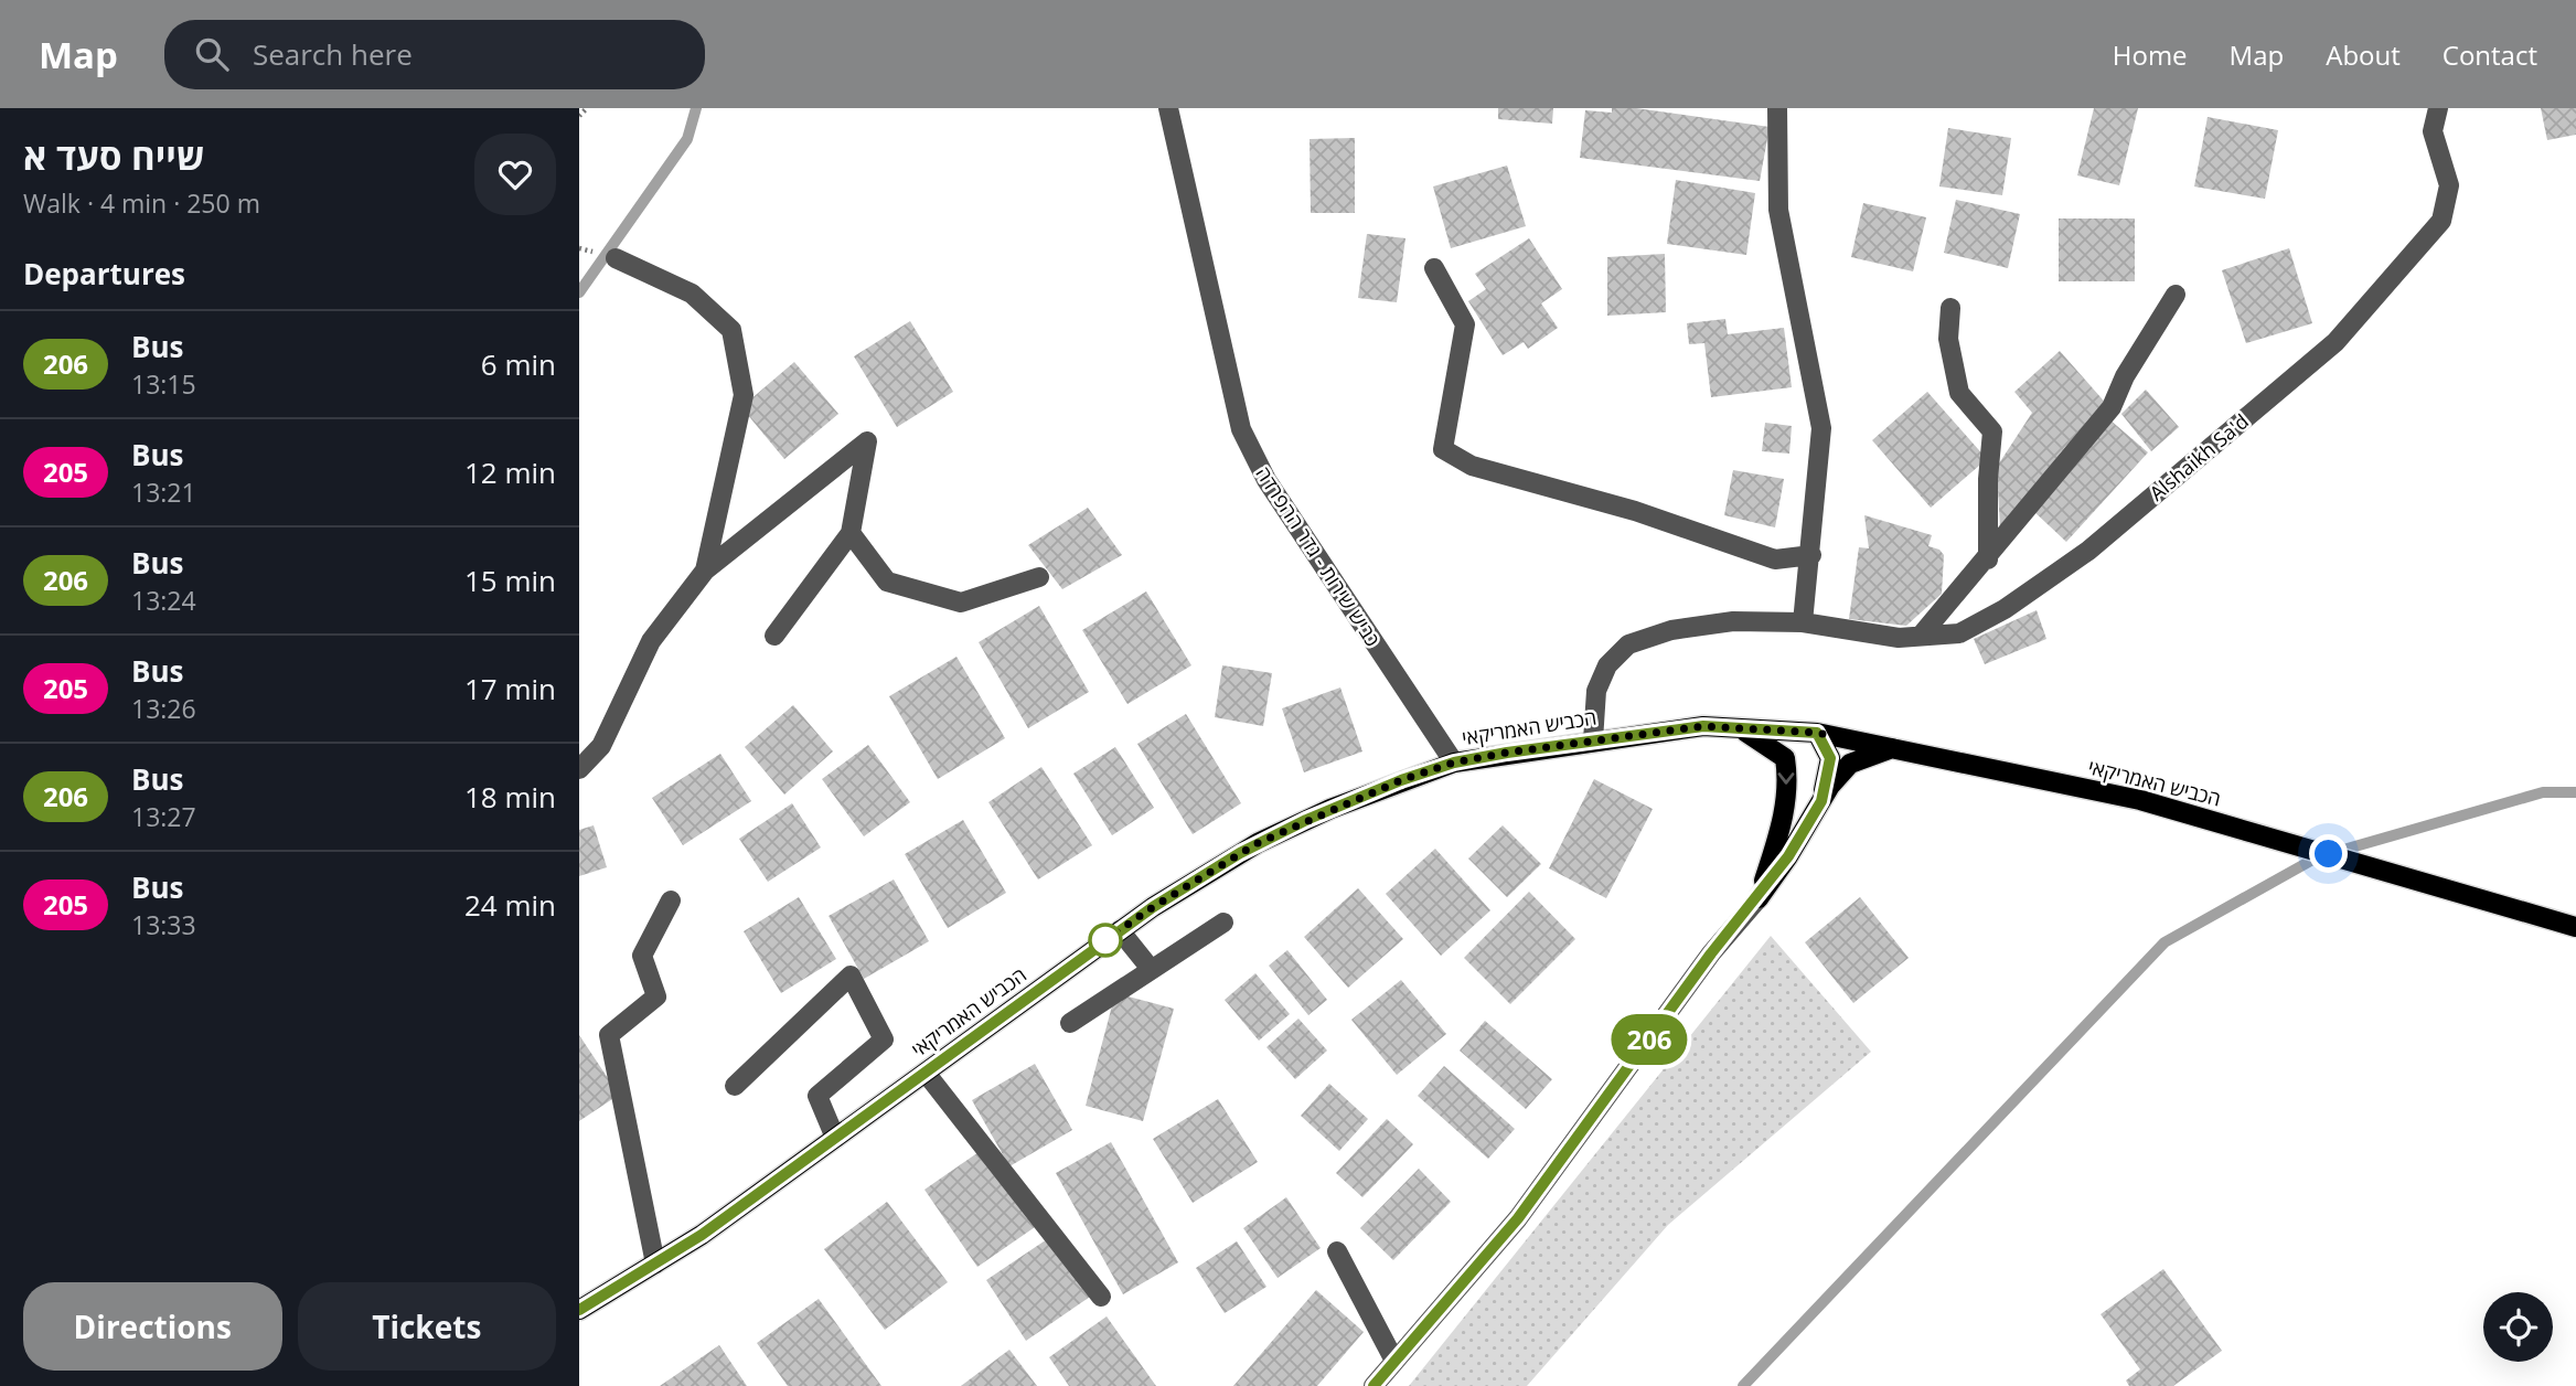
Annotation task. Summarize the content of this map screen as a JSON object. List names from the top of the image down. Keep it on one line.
{"streets":{"main road":["הכביש האמריקאי"],"street":["Alshaikh Sa'd","כביש שירות - גדר ההפרדה"]},"crossings":[["Alshaikh Sa'd","הכביש האמריקאי"],["כביש שירות - גדר ההפרדה","הכביש האמריקאי"]],"lines":["bus line 206"],"page":{"header":"Map","search":"Search here","nav":["Home","Map","About","Contact"],"heading":[["שייח סעד א","Walk · 4 min · 250 m"],"Departures"],"on_map":"206","list":[{"mark":"206","name":"Bus","note":"13:15","value":"6 min"},{"mark":"205","name":"Bus","note":"13:21","value":"12 min"},{"mark":"206","name":"Bus","note":"13:24","value":"15 min"},{"mark":"205","name":"Bus","note":"13:26","value":"17 min"},{"mark":"206","name":"Bus","note":"13:27","value":"18 min"},{"mark":"205","name":"Bus","note":"13:33","value":"24 min"}],"buttons":["Directions","Tickets"]}}
